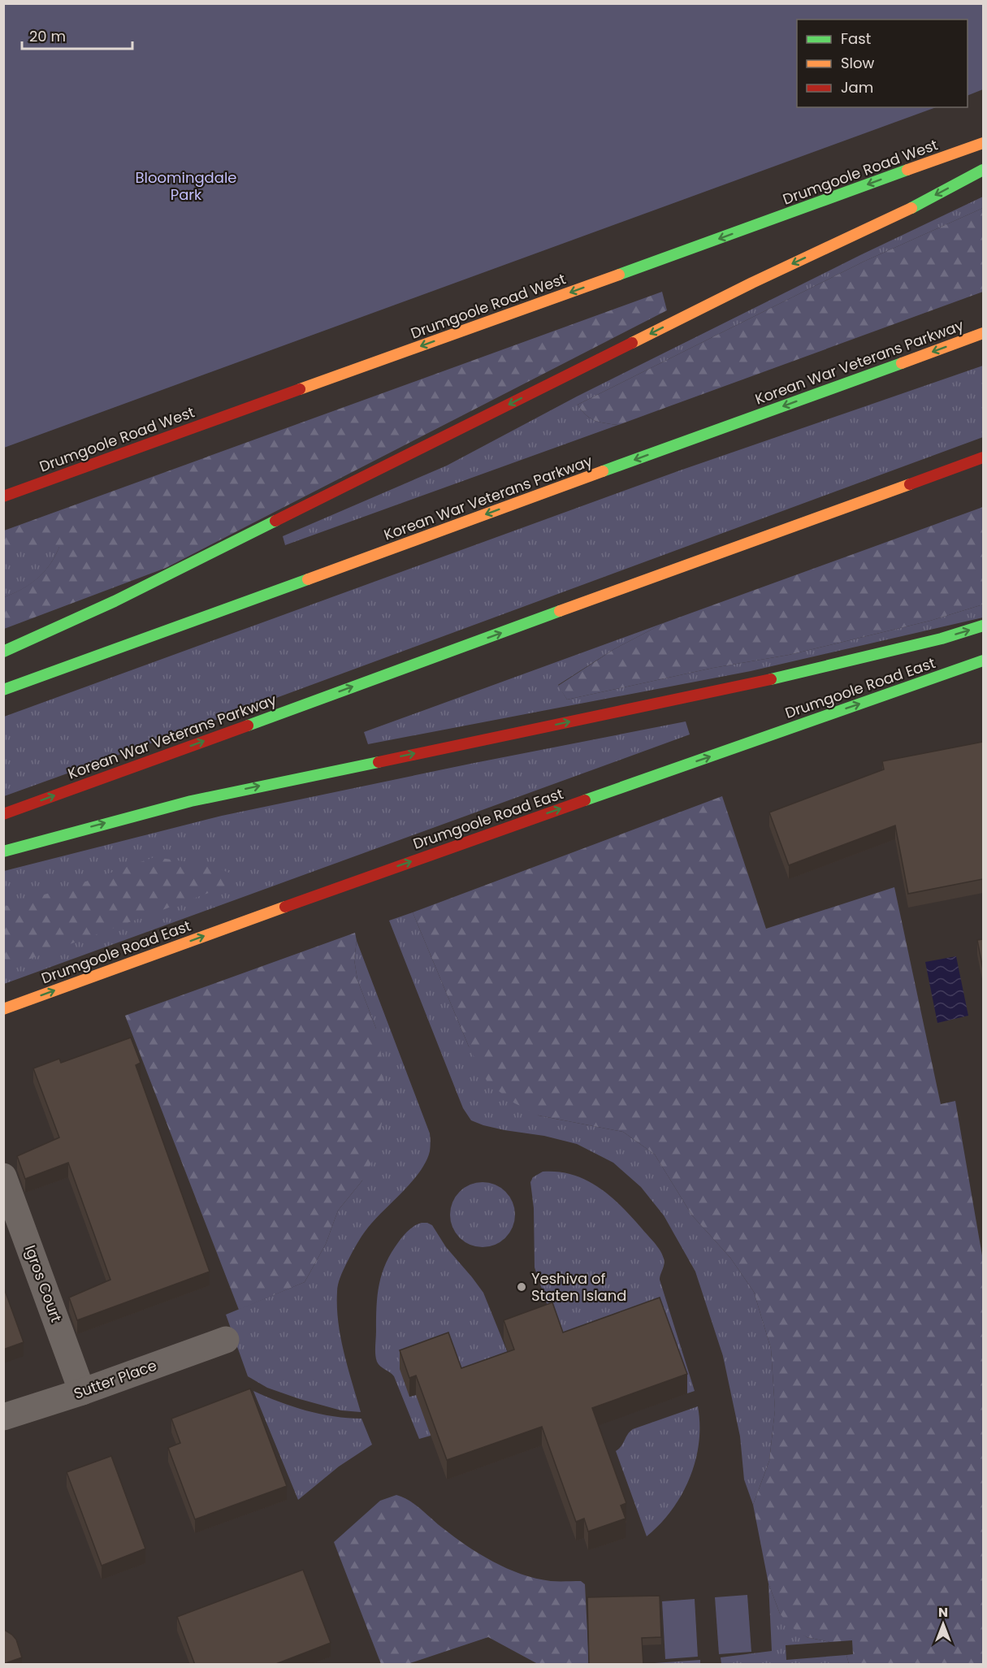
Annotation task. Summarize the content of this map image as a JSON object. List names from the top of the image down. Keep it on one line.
{"streets":{"main road":["Drumgoole Road West","Korean War Veterans Parkway","Drumgoole Road East"],"street":["Igros Court","Sutter Place"]},"crossings":[["Igros Court","Sutter Place"]],"parks":["Bloomingdale Park"],"places":["Yeshiva of Staten Island"],"legend":["Fast","Slow","Jam"],"scale_bar":"20 m","north":"top"}
